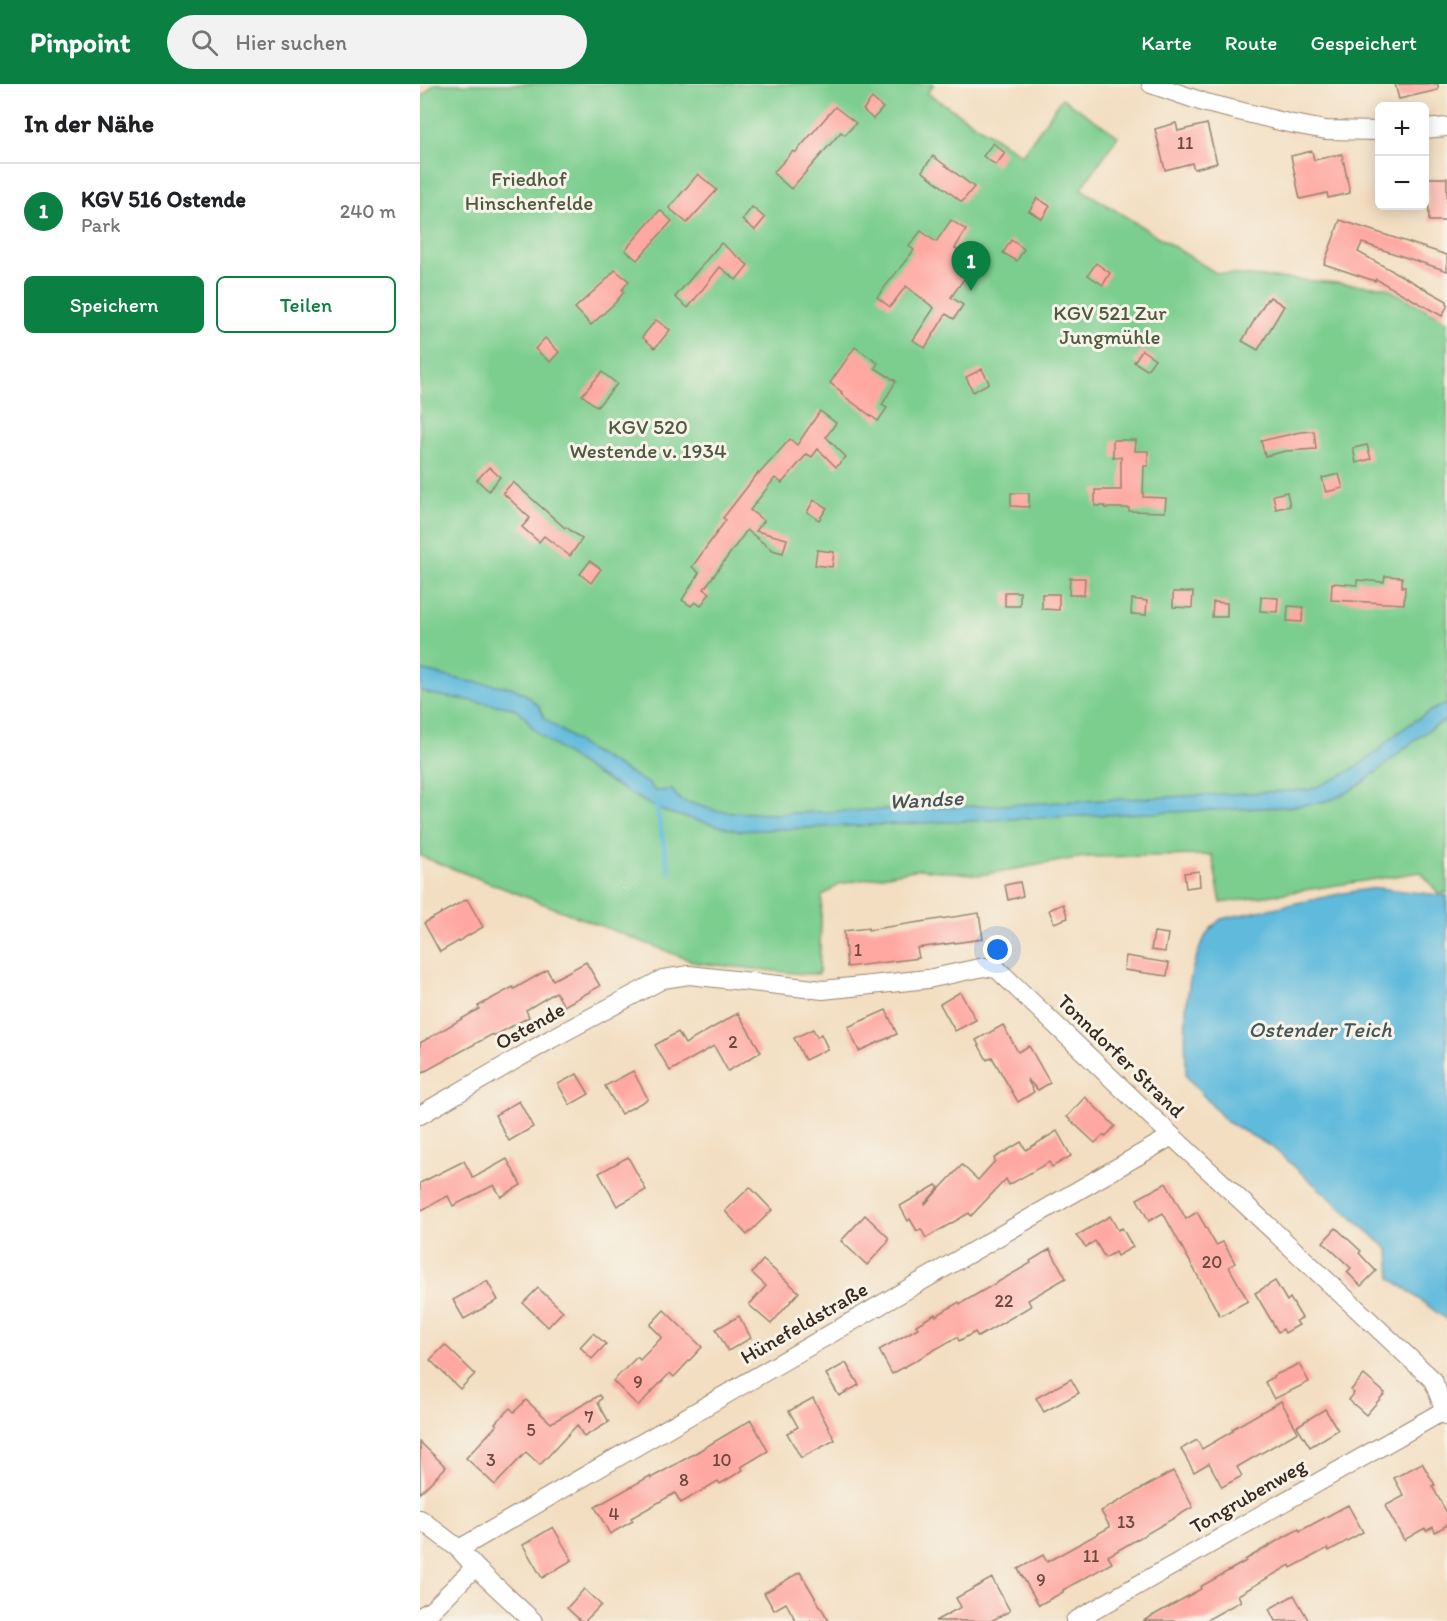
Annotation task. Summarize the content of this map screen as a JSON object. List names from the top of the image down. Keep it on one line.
{"streets":{"street":["Ostende","Tonndorfer Strand","Hünefeldstraße","Tongrubenweg"]},"crossings":[["Ostende","Tonndorfer Strand"],["Tonndorfer Strand","Hünefeldstraße"],["Tonndorfer Strand","Tongrubenweg"]],"water":["Wandse","Ostender Teich"],"parks":["Friedhof Hinschenfelde","KGV 521 Zur Jungmühle","KGV 520 Westende v. 1934"],"house_numbers":["11","1","2","20","22","9","7","5","3","10","8","4","13","11","9"],"page":{"header":"Pinpoint","search":"Hier suchen","nav":["Karte","Route","Gespeichert"],"heading":"In der Nähe","map_buttons":["+","−"],"list":[{"mark":"1","name":"KGV 516 Ostende","note":"Park","value":"240 m"}],"pins":"1","buttons":["Speichern","Teilen"]}}
